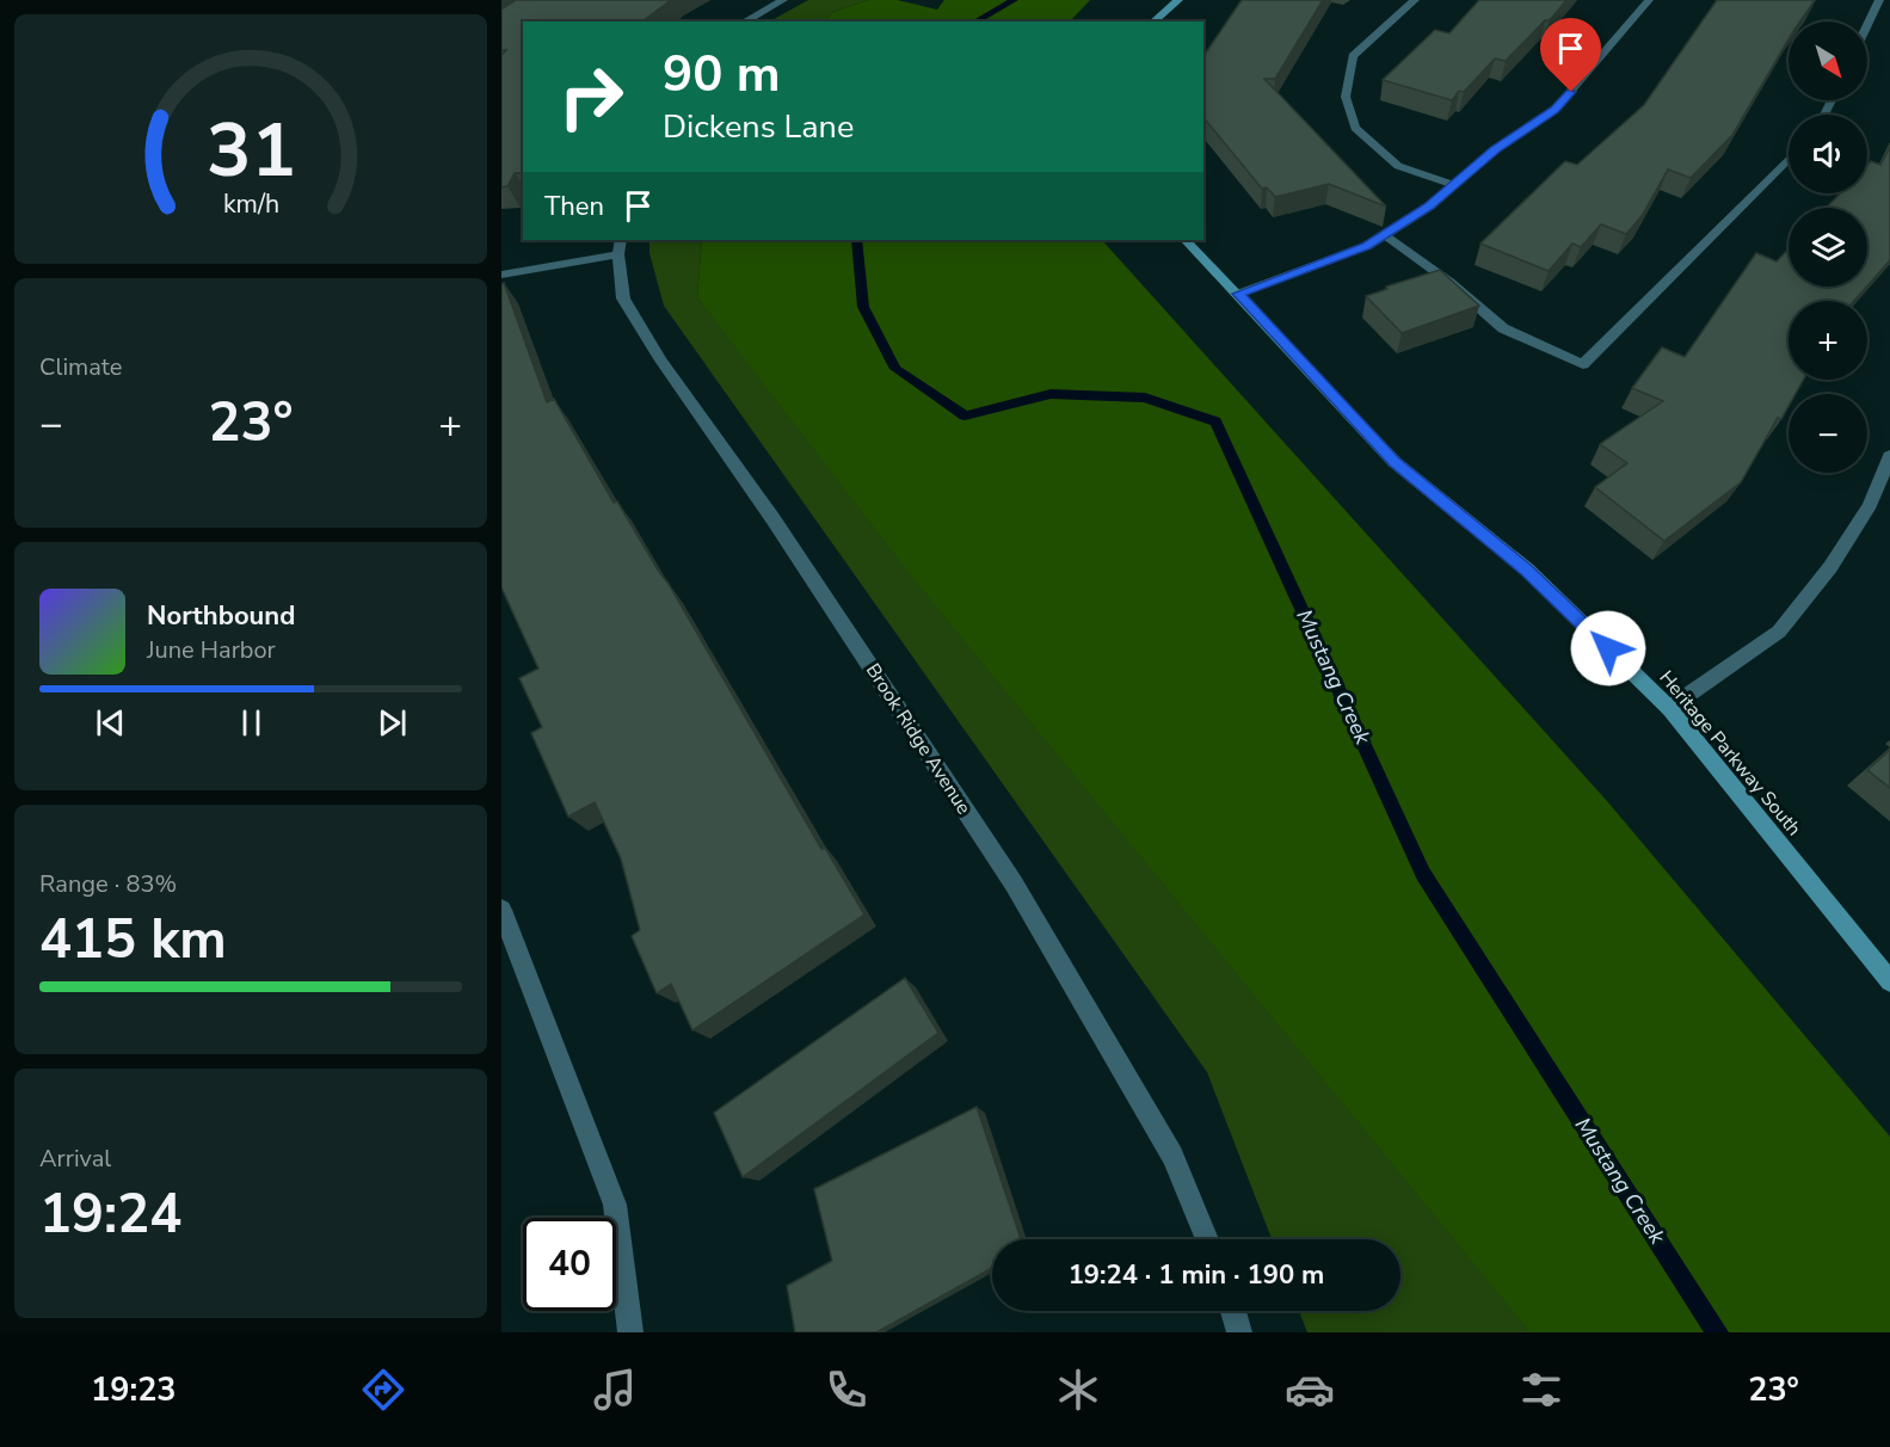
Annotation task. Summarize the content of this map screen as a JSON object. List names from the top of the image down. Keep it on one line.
{"streets":{"street":["Brook Ridge Avenue","Heritage Parkway South"]},"water":["Mustang Creek"],"north":"bottom right","page":{"map_buttons":["+","−"],"turn":["90 m","Dickens Lane"],"then":"Then","tile":["Climate",["Range · 83%","415 km"],["Arrival","19:24"]],"heat":["−","23°","+"],"song":["Northbound","June Harbor"],"limit":"40","trip":"19:24 · 1 min · 190 m","tabs":["19:23","23°"],"gauge":["31","km/h"]}}
